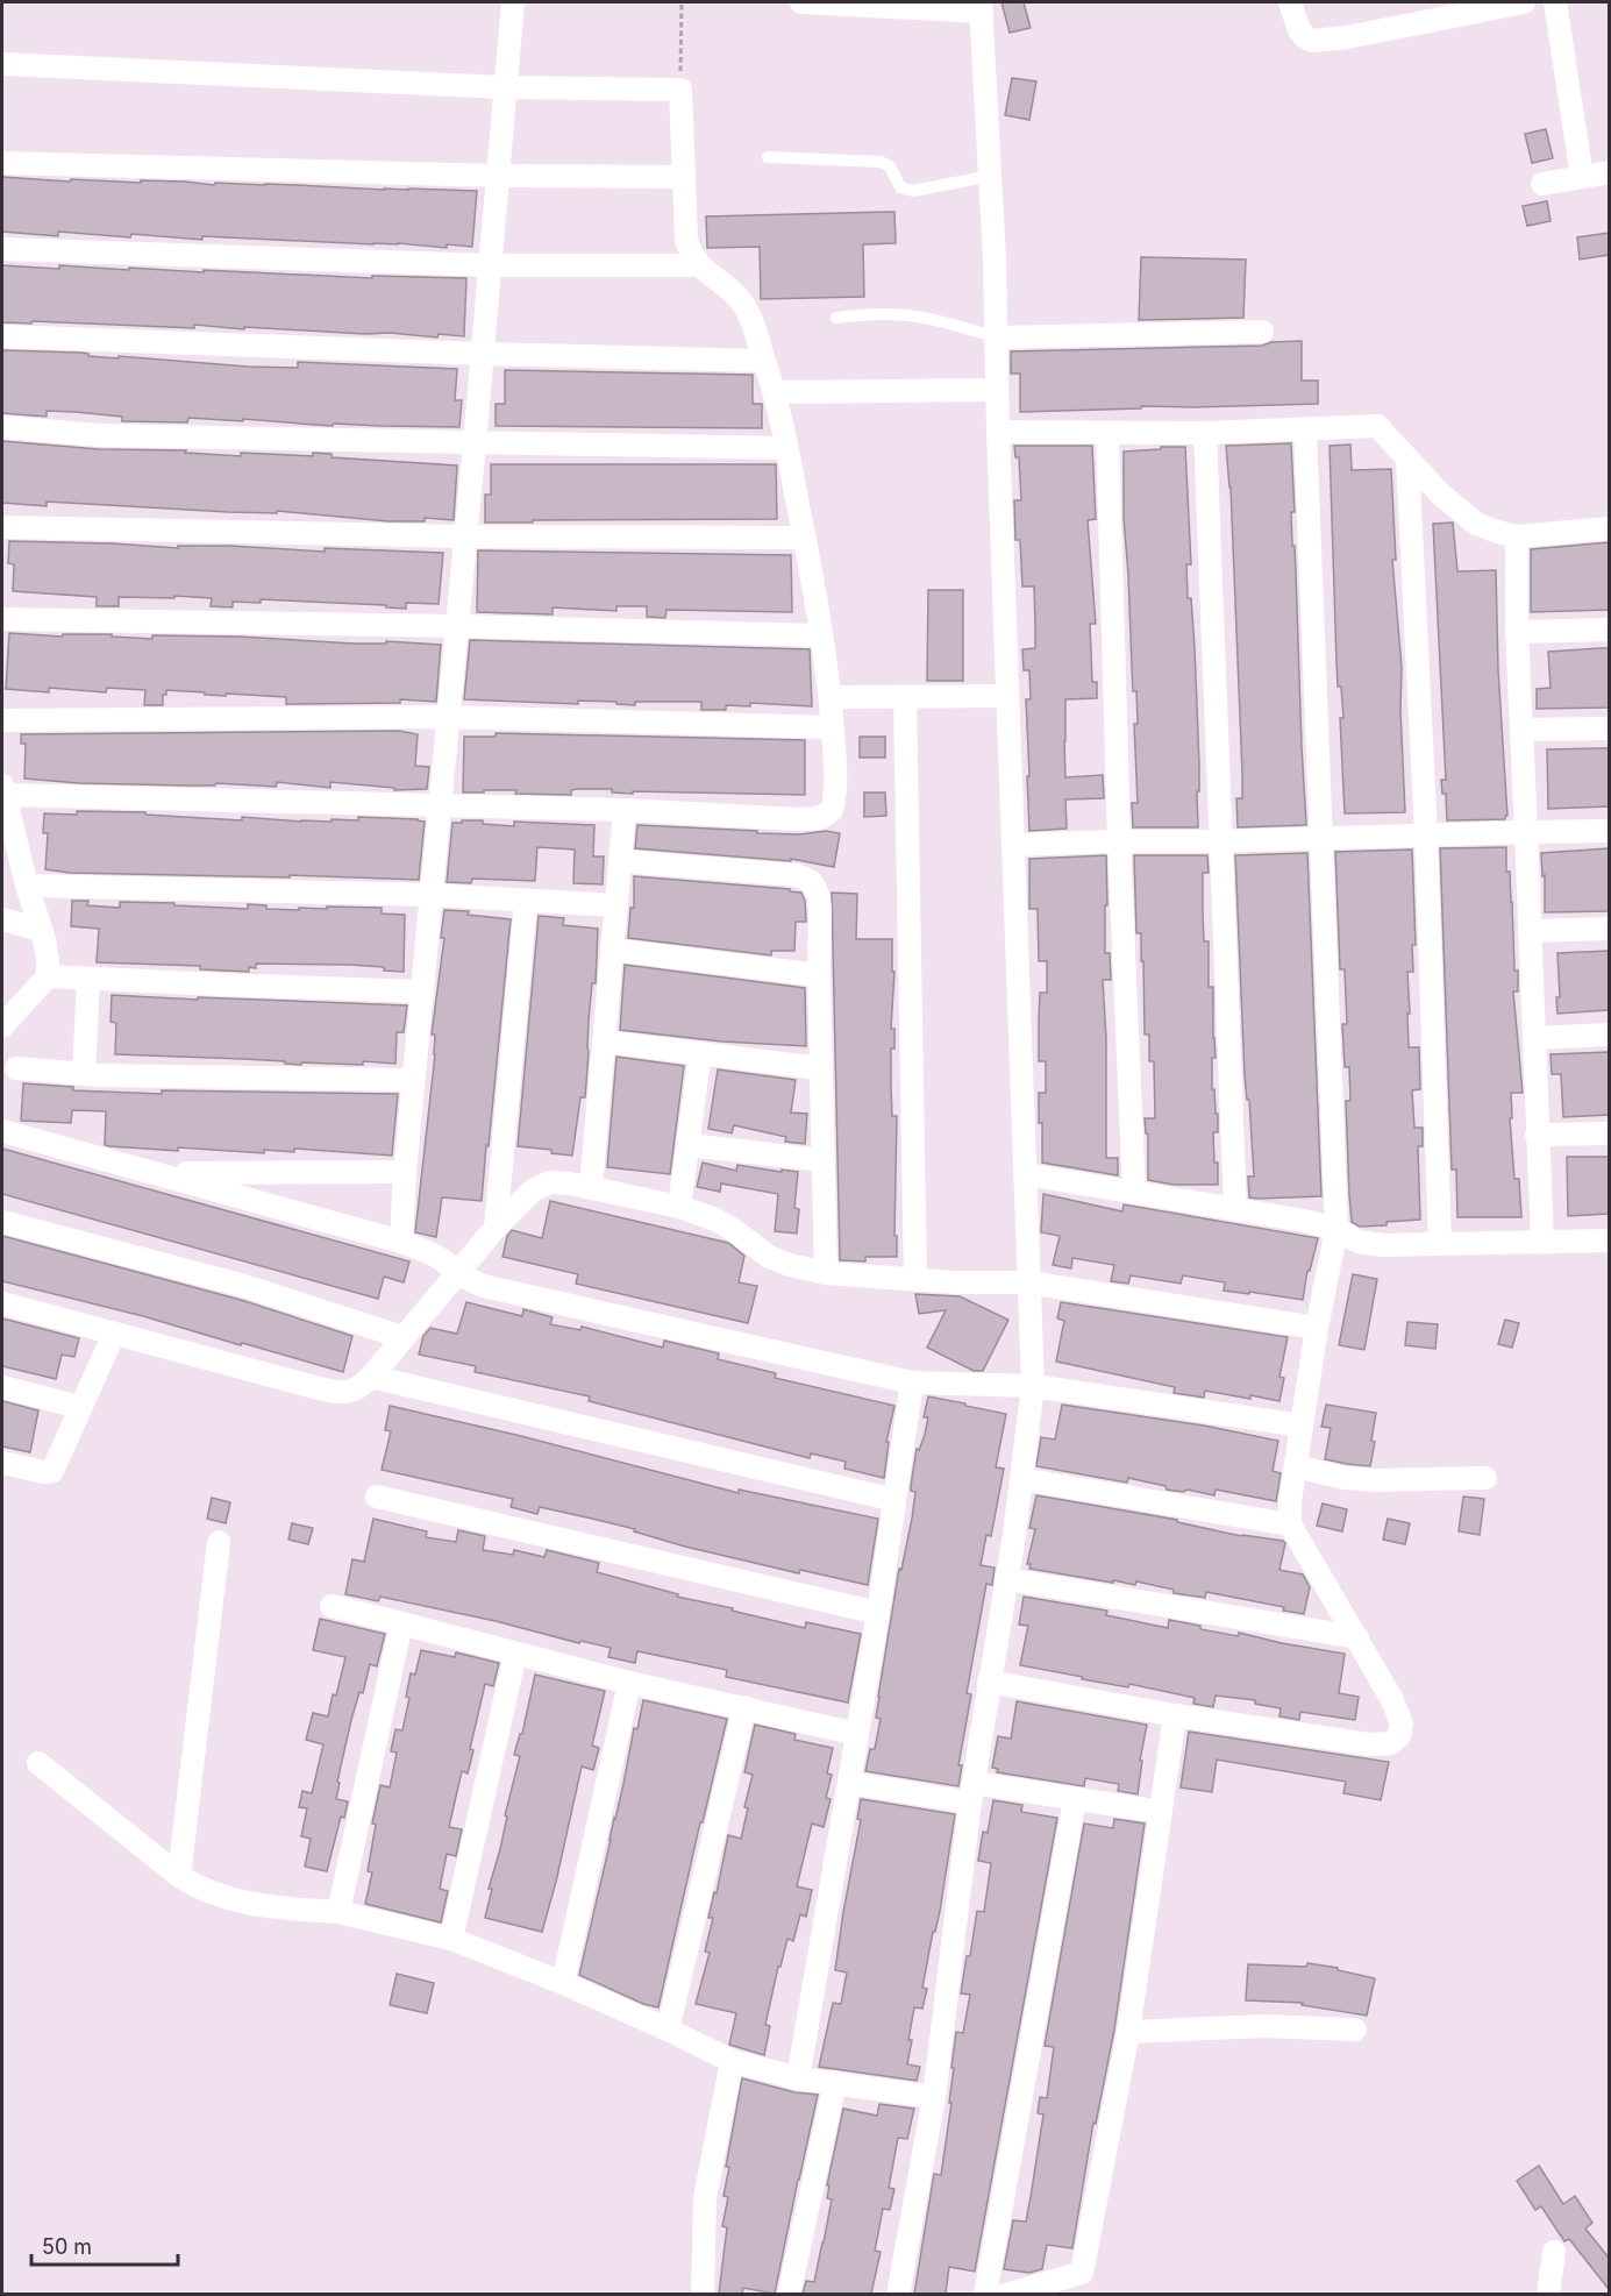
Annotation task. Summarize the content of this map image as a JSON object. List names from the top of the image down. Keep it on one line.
{"scale_bar":"50 m"}
